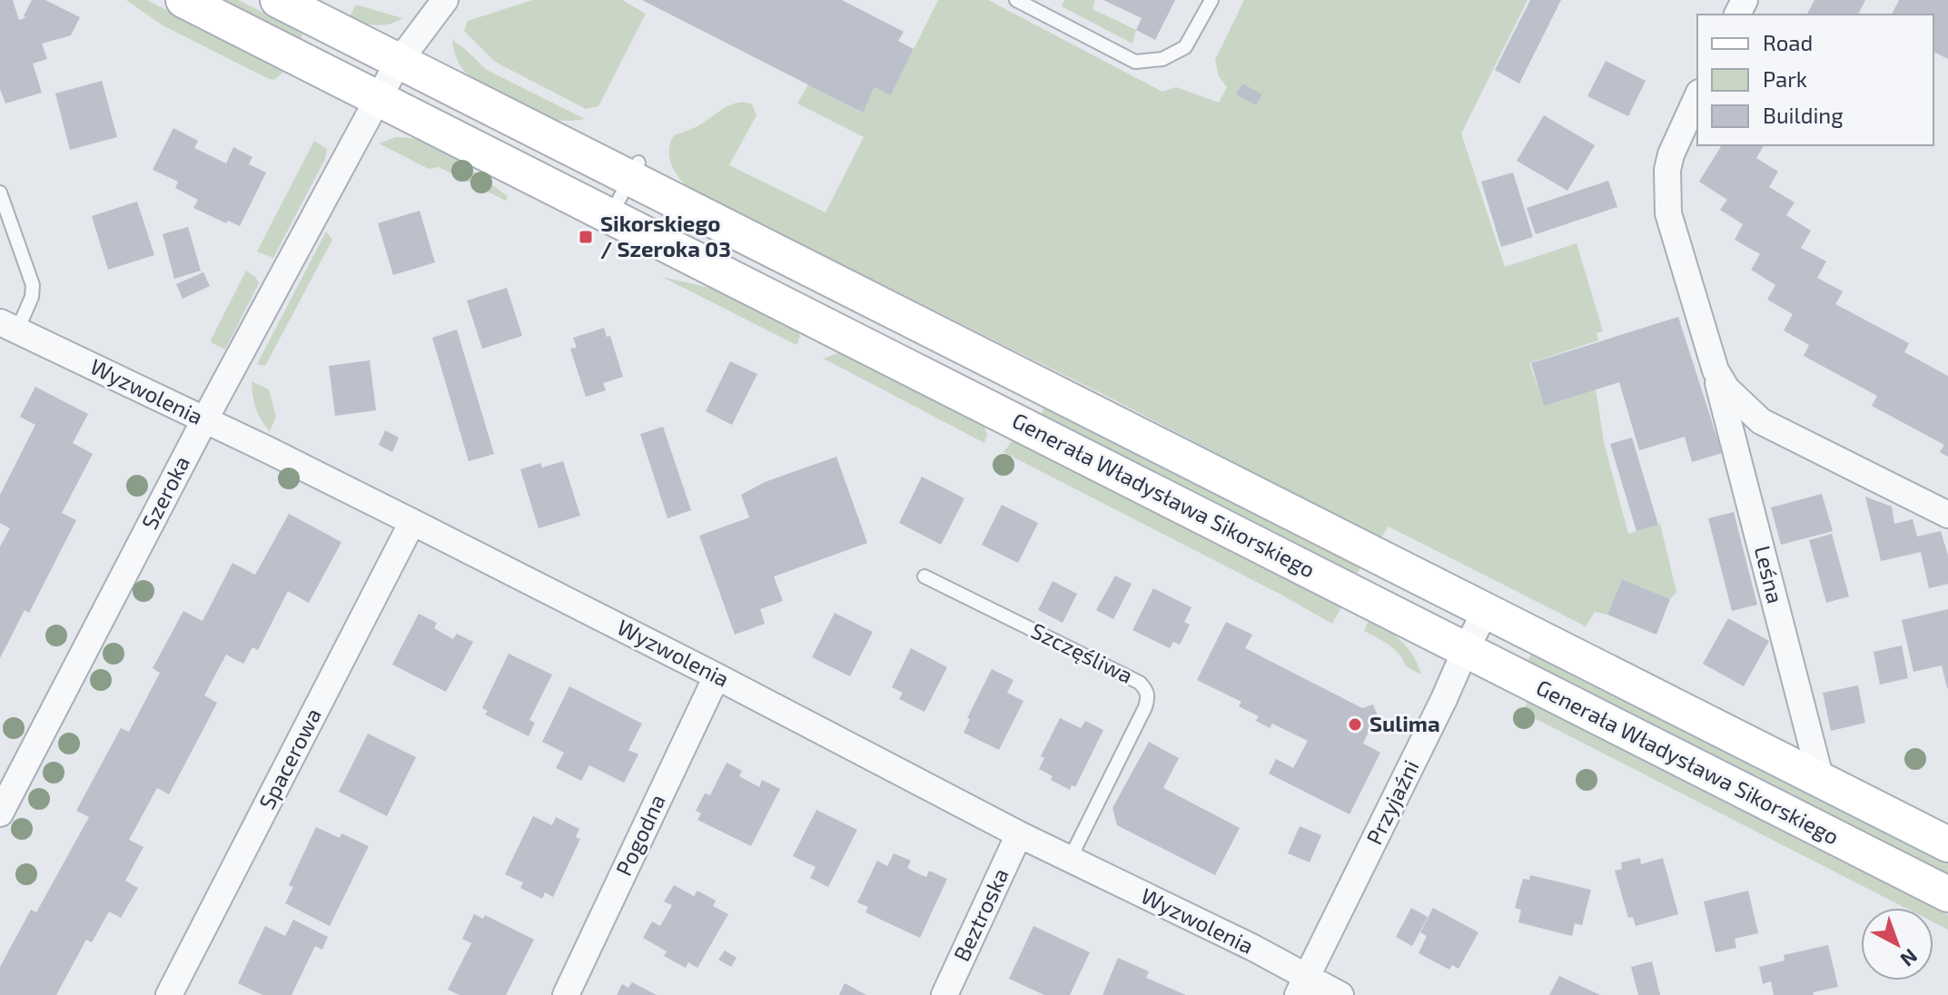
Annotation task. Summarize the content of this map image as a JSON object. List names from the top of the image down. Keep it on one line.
{"streets":{"main road":["Generała Władysława Sikorskiego"],"street":["Wyzwolenia","Szeroka","Leśna","Spacerowa","Przyjaźni","Pogodna","Beztroska"],"lane":["Szczęśliwa"]},"crossings":[["Wyzwolenia","Szeroka"],["Wyzwolenia","Szczęśliwa"],["Wyzwolenia","Spacerowa"],["Wyzwolenia","Przyjaźni"],["Wyzwolenia","Pogodna"],["Wyzwolenia","Beztroska"],["Szeroka","Generała Władysława Sikorskiego"],["Generała Władysława Sikorskiego","Leśna"],["Generała Władysława Sikorskiego","Przyjaźni"]],"places":{"transit":["Sikorskiego / Szeroka 03"],"other":["Sulima"]},"legend":["Road","Park","Building"],"north":"bottom right"}
